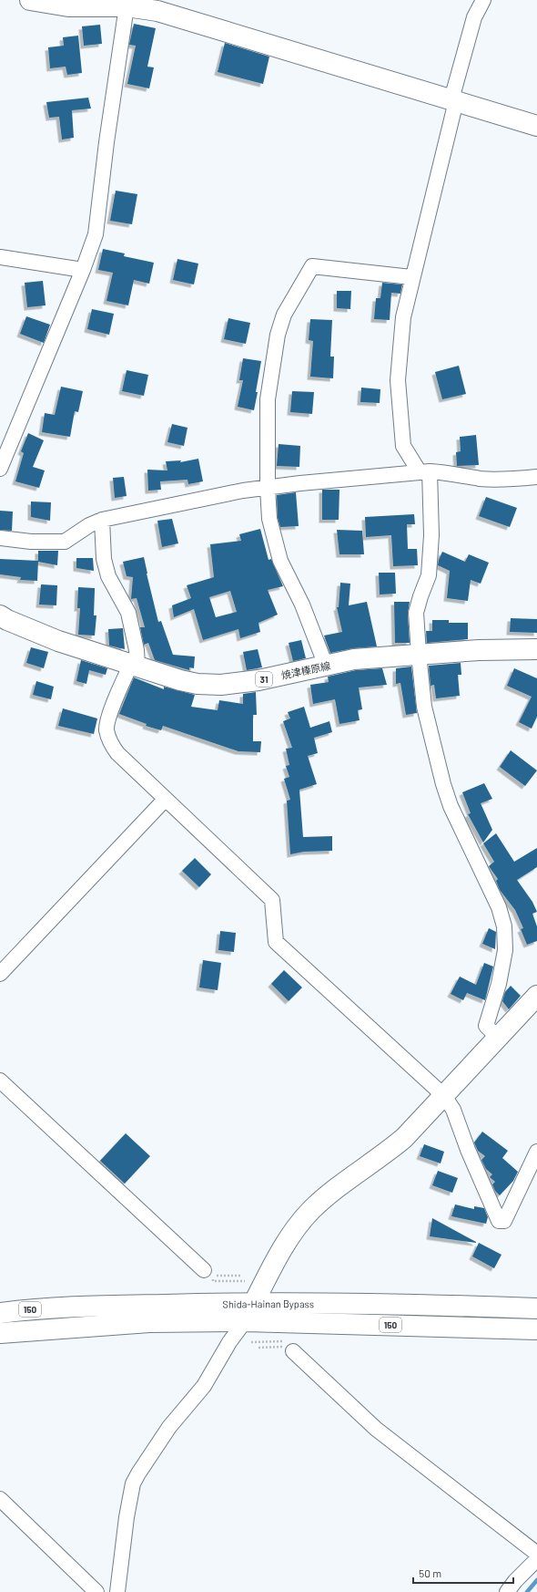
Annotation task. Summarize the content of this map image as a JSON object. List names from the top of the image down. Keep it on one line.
{"streets":{"main road":["焼津榛原線","31","Shida-Hainan Bypass","150"]},"scale_bar":"50 m"}
